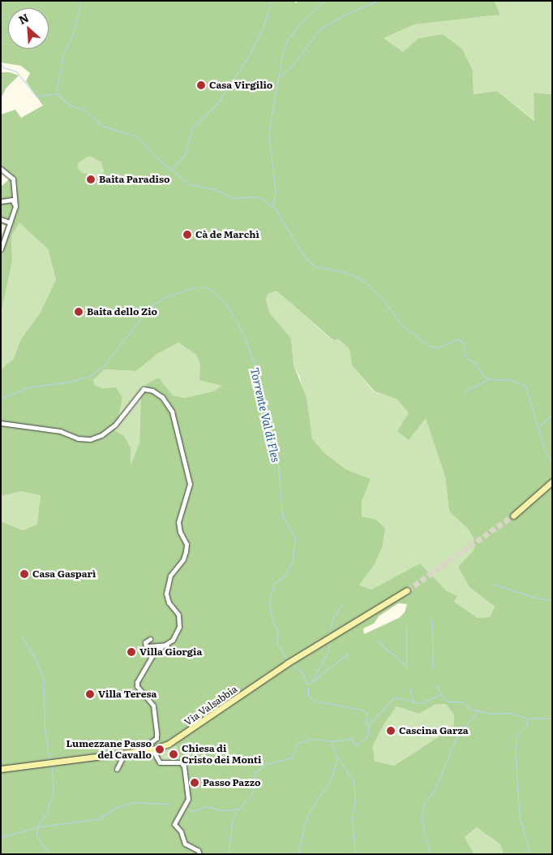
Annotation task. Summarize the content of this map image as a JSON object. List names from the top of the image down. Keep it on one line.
{"streets":{"main road":["Via Valsabbia"]},"water":["Torrente Val di Fles"],"places":["Casa Virgilio","Baita Paradiso","Cà de Marchì","Baita dello Zio","Casa Gasparì","Villa Giorgia","Villa Teresa","Cascina Garza","Lumezzane Passo del Cavallo","Chiesa di Cristo dei Monti","Passo Pazzo"],"north":"top left"}
